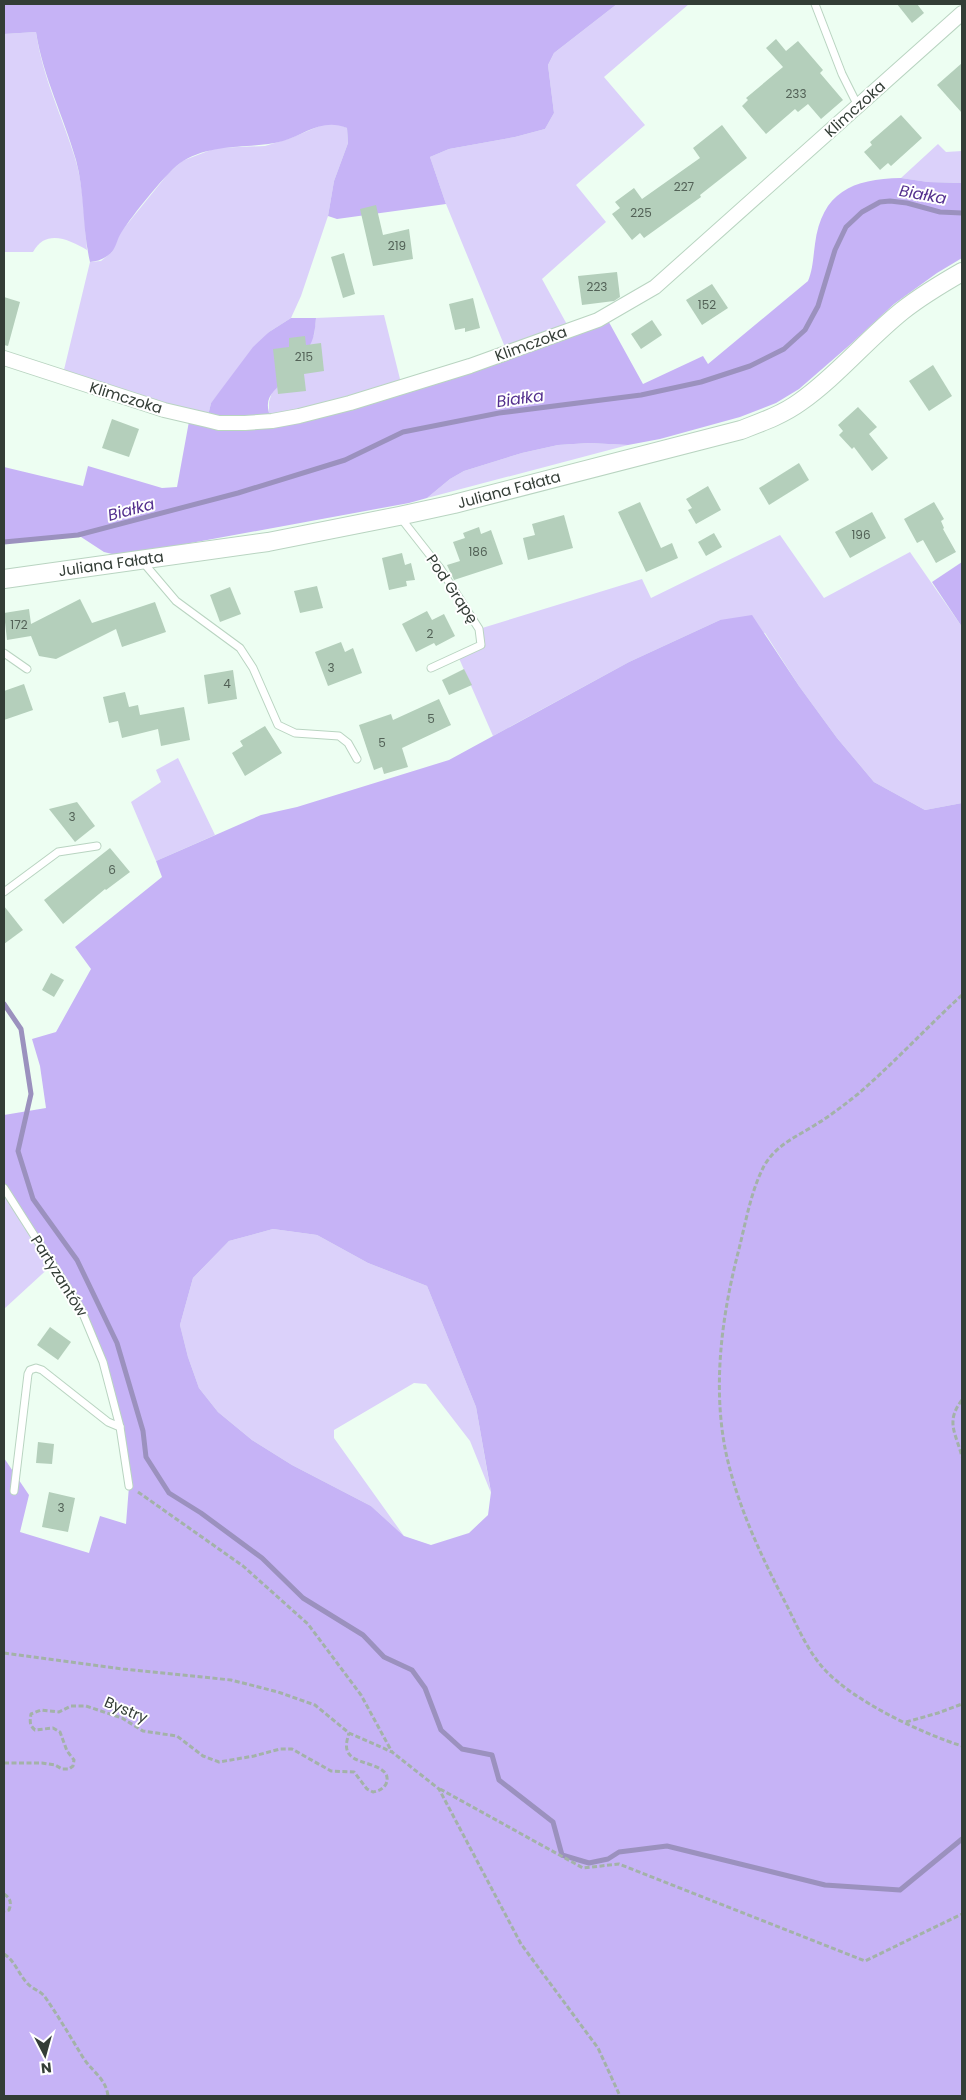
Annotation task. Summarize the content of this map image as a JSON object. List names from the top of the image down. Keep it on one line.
{"streets":{"street":["Klimczoka","Juliana Fałata"],"lane":["Pod Grapę","Partyzantów"],"path":["Bystry"]},"crossings":[["Juliana Fałata","Pod Grapę"]],"water":["Białka"],"house_numbers":["233","227","225","219","223","152","215","196","186","172","2","3","4","5","5","3","6","3"],"north":"bottom"}
